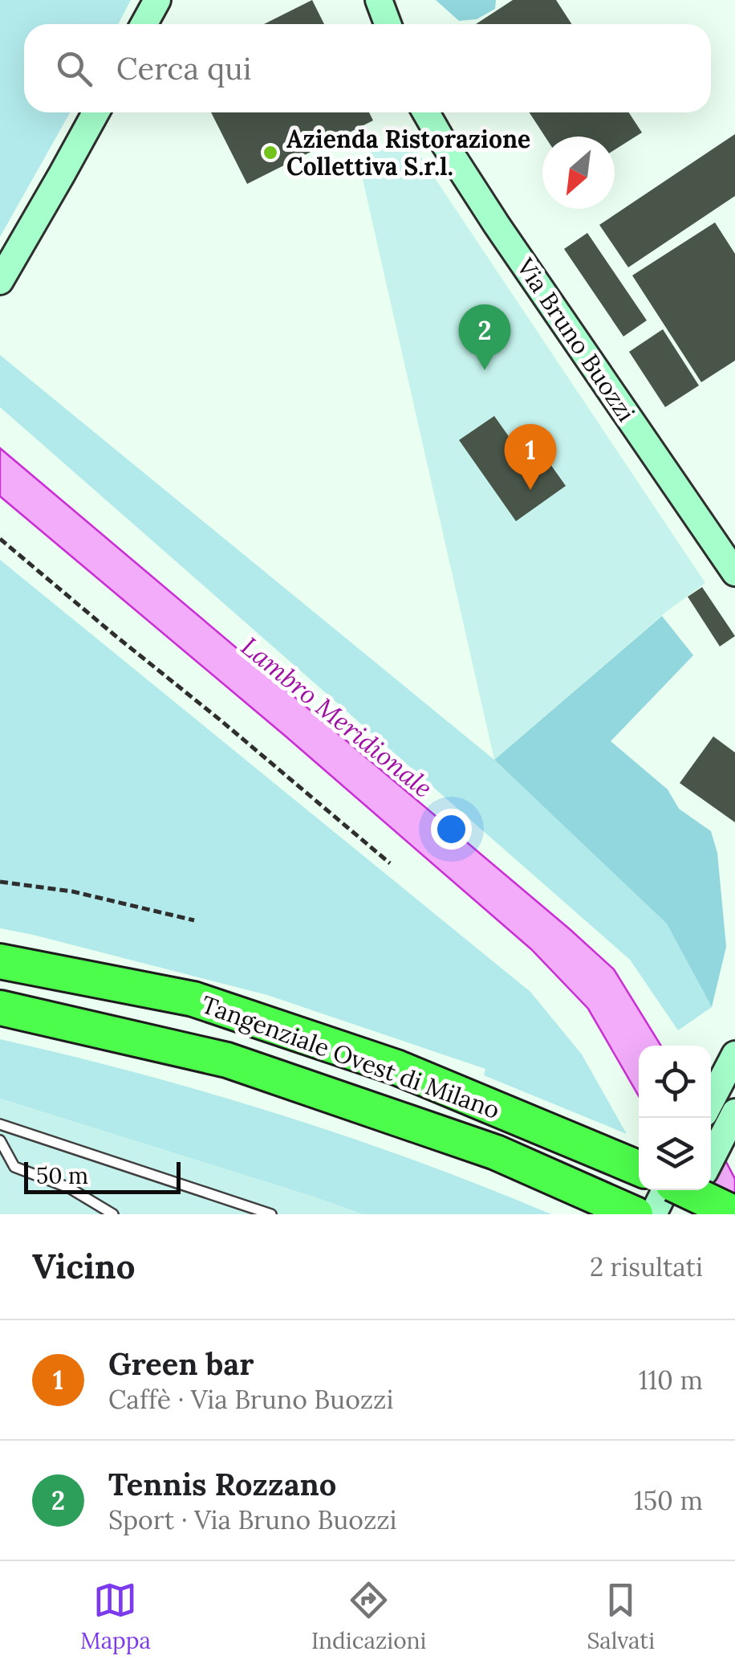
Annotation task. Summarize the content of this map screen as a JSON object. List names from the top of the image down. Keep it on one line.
{"streets":{"highway":["Tangenziale Ovest di Milano"],"main road":["Via Bruno Buozzi"]},"water":["Lambro Meridionale"],"places":["Azienda Ristorazione Collettiva S.r.l."],"scale_bar":"50 m","north":"bottom left","page":{"search":"Cerca qui","pins":["2","1"],"scale":"50 m","heading":["Vicino","2 risultati"],"list":[{"mark":"1","name":"Green bar","note":"Caffè · Via Bruno Buozzi","value":"110 m"},{"mark":"2","name":"Tennis Rozzano","note":"Sport · Via Bruno Buozzi","value":"150 m"}],"nav":["Mappa","Indicazioni","Salvati"]}}
